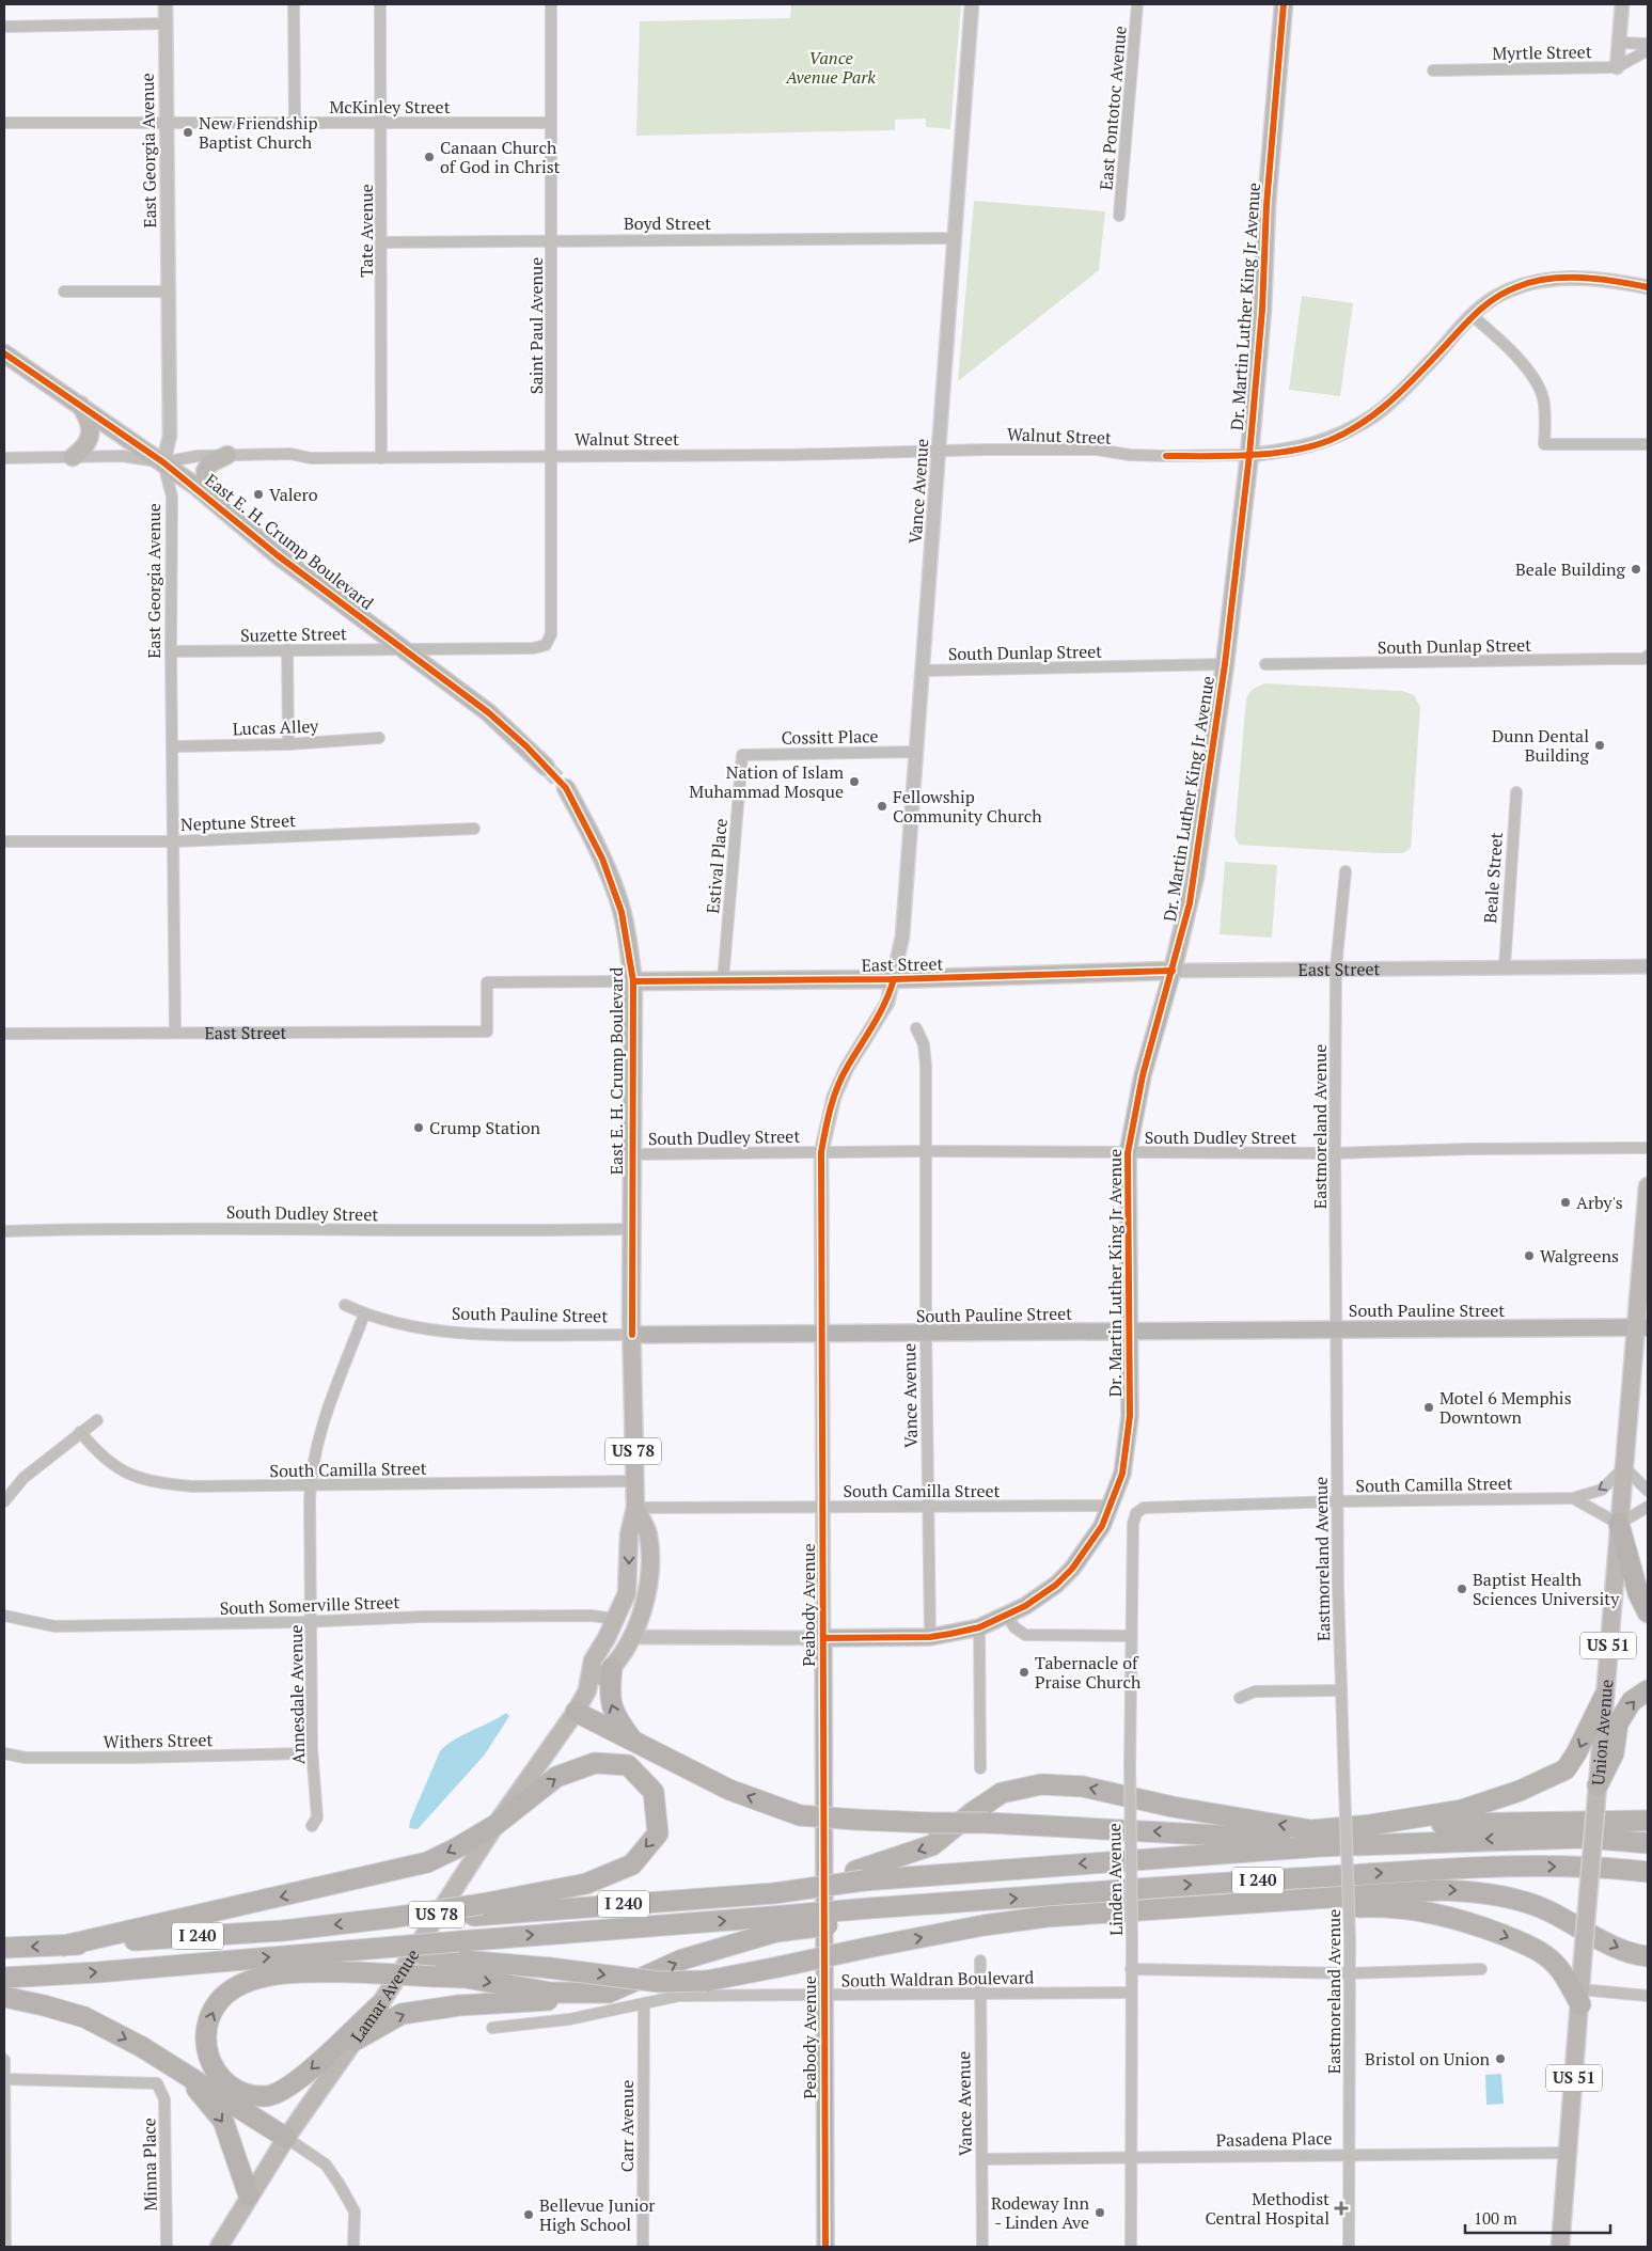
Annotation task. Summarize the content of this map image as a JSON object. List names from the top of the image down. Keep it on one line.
{"streets":{"highway":["I 240"],"main road":["Dr. Martin Luther King Jr Avenue","East E. H. Crump Boulevard","East Street","South Pauline Street","US 78","Peabody Avenue","US 51","Union Avenue","Lamar Avenue"],"street":["Myrtle Street","McKinley Street","East Pontotoc Avenue","East Georgia Avenue","Boyd Street","Tate Avenue","Saint Paul Avenue","Walnut Street","Vance Avenue","Suzette Street","South Dunlap Street","Lucas Alley","Cossitt Place","Neptune Street","Estival Place","Beale Street","Eastmoreland Avenue","South Dudley Street","South Camilla Street","South Somerville Street","Annesdale Avenue","Withers Street","Linden Avenue","South Waldran Boulevard","Carr Avenue","Pasadena Place","Minna Place"]},"crossings":[["McKinley Street","East Georgia Avenue"],["McKinley Street","Tate Avenue"],["McKinley Street","Saint Paul Avenue"],["East Georgia Avenue","Walnut Street"],["East Georgia Avenue","East E. H. Crump Boulevard"],["East Georgia Avenue","Suzette Street"],["East Georgia Avenue","Lucas Alley"],["East Georgia Avenue","Neptune Street"],["East Georgia Avenue","East Street"],["Boyd Street","Tate Avenue"],["Boyd Street","Saint Paul Avenue"],["Boyd Street","Vance Avenue"],["Tate Avenue","Walnut Street"],["Dr. Martin Luther King Jr Avenue","Walnut Street"],["Dr. Martin Luther King Jr Avenue","Vance Avenue"],["Dr. Martin Luther King Jr Avenue","East E. H. Crump Boulevard"],["Dr. Martin Luther King Jr Avenue","South Dunlap Street"],["Dr. Martin Luther King Jr Avenue","East Street"],["Dr. Martin Luther King Jr Avenue","South Dudley Street"],["Dr. Martin Luther King Jr Avenue","South Pauline Street"],["Dr. Martin Luther King Jr Avenue","South Camilla Street"],["Dr. Martin Luther King Jr Avenue","Peabody Avenue"],["Saint Paul Avenue","Walnut Street"],["Saint Paul Avenue","Suzette Street"],["Walnut Street","Vance Avenue"],["Walnut Street","East E. H. Crump Boulevard"],["Vance Avenue","South Dunlap Street"],["Vance Avenue","Cossitt Place"],["Vance Avenue","East Street"],["Vance Avenue","South Dudley Street"],["Vance Avenue","South Pauline Street"],["Vance Avenue","South Camilla Street"],["Vance Avenue","Peabody Avenue"],["Vance Avenue","South Waldran Boulevard"],["Vance Avenue","Pasadena Place"],["East E. H. Crump Boulevard","Suzette Street"],["East E. H. Crump Boulevard","East Street"],["East E. H. Crump Boulevard","South Dudley Street"],["East E. H. Crump Boulevard","South Pauline Street"],["East E. H. Crump Boulevard","South Camilla Street"],["East E. H. Crump Boulevard","South Somerville Street"],["East E. H. Crump Boulevard","Lamar Avenue"],["Cossitt Place","Estival Place"],["Estival Place","East Street"],["Beale Street","East Street"],["East Street","Eastmoreland Avenue"],["East Street","Peabody Avenue"],["Eastmoreland Avenue","South Dudley Street"],["Eastmoreland Avenue","South Pauline Street"],["Eastmoreland Avenue","South Camilla Street"],["Eastmoreland Avenue","Pasadena Place"],["South Dudley Street","Peabody Avenue"],["South Pauline Street","Peabody Avenue"],["South Pauline Street","Annesdale Avenue"],["South Pauline Street","Union Avenue"],["South Camilla Street","Peabody Avenue"],["South Camilla Street","Annesdale Avenue"],["South Camilla Street","Union Avenue"],["South Camilla Street","Linden Avenue"],["South Somerville Street","Annesdale Avenue"],["Peabody Avenue","South Waldran Boulevard"],["Annesdale Avenue","Withers Street"],["Union Avenue","Pasadena Place"],["Linden Avenue","South Waldran Boulevard"],["Linden Avenue","Pasadena Place"],["South Waldran Boulevard","Carr Avenue"]],"parks":["Vance Avenue Park"],"places":{"other":["New Friendship Baptist Church","Canaan Church of God in Christ","Valero","Beale Building","Dunn Dental Building","Nation of Islam Muhammad Mosque","Fellowship Community Church","Crump Station","Arby's","Walgreens","Motel 6 Memphis Downtown","Baptist Health Sciences University","Tabernacle of Praise Church","Bristol on Union","Rodeway Inn - Linden Ave","Bellevue Junior High School"],"health":["Methodist Central Hospital"]},"scale_bar":"100 m"}
